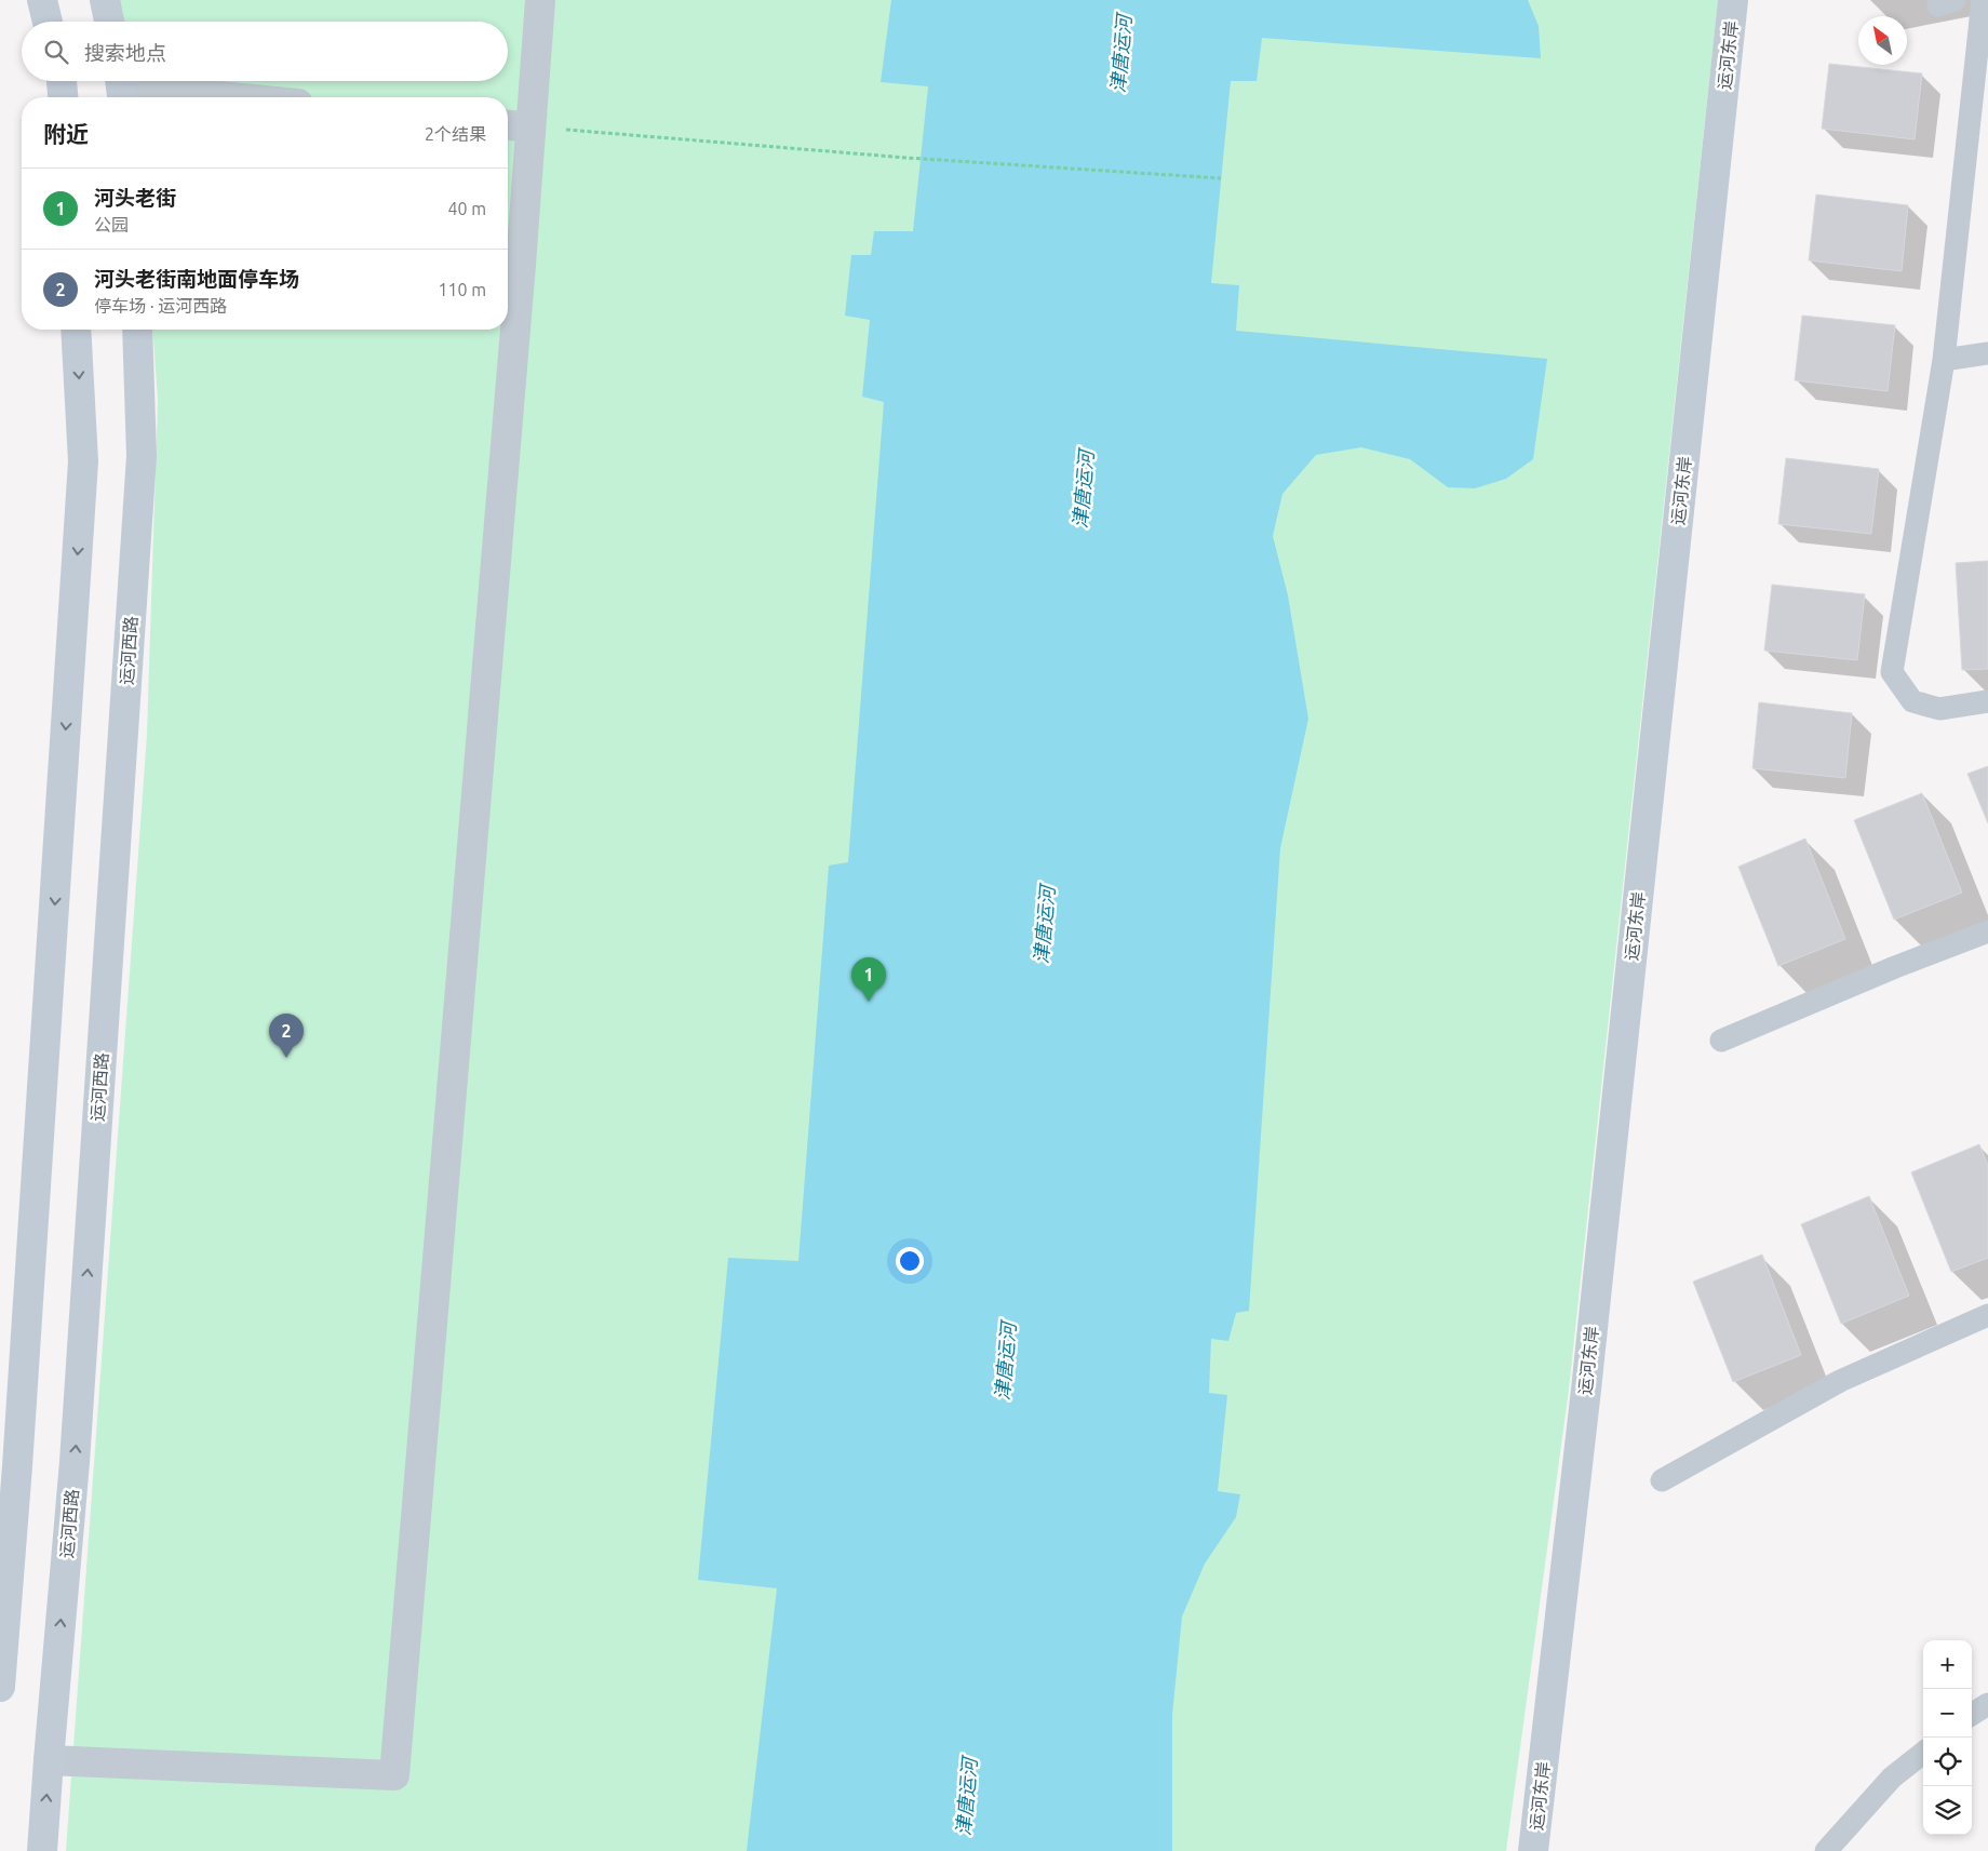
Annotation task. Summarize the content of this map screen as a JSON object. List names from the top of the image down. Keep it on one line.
{"streets":{"main road":["运河东岸","运河西路"]},"water":["津唐运河"],"north":"top left","page":{"search":"搜索地点","heading":["附近","2个结果"],"list":[{"mark":"1","name":"河头老街","note":"公园","value":"40 m"},{"mark":"2","name":"河头老街南地面停车场","note":"停车场 · 运河西路","value":"110 m"}],"pins":["1","2"],"map_buttons":["+","−"]}}
